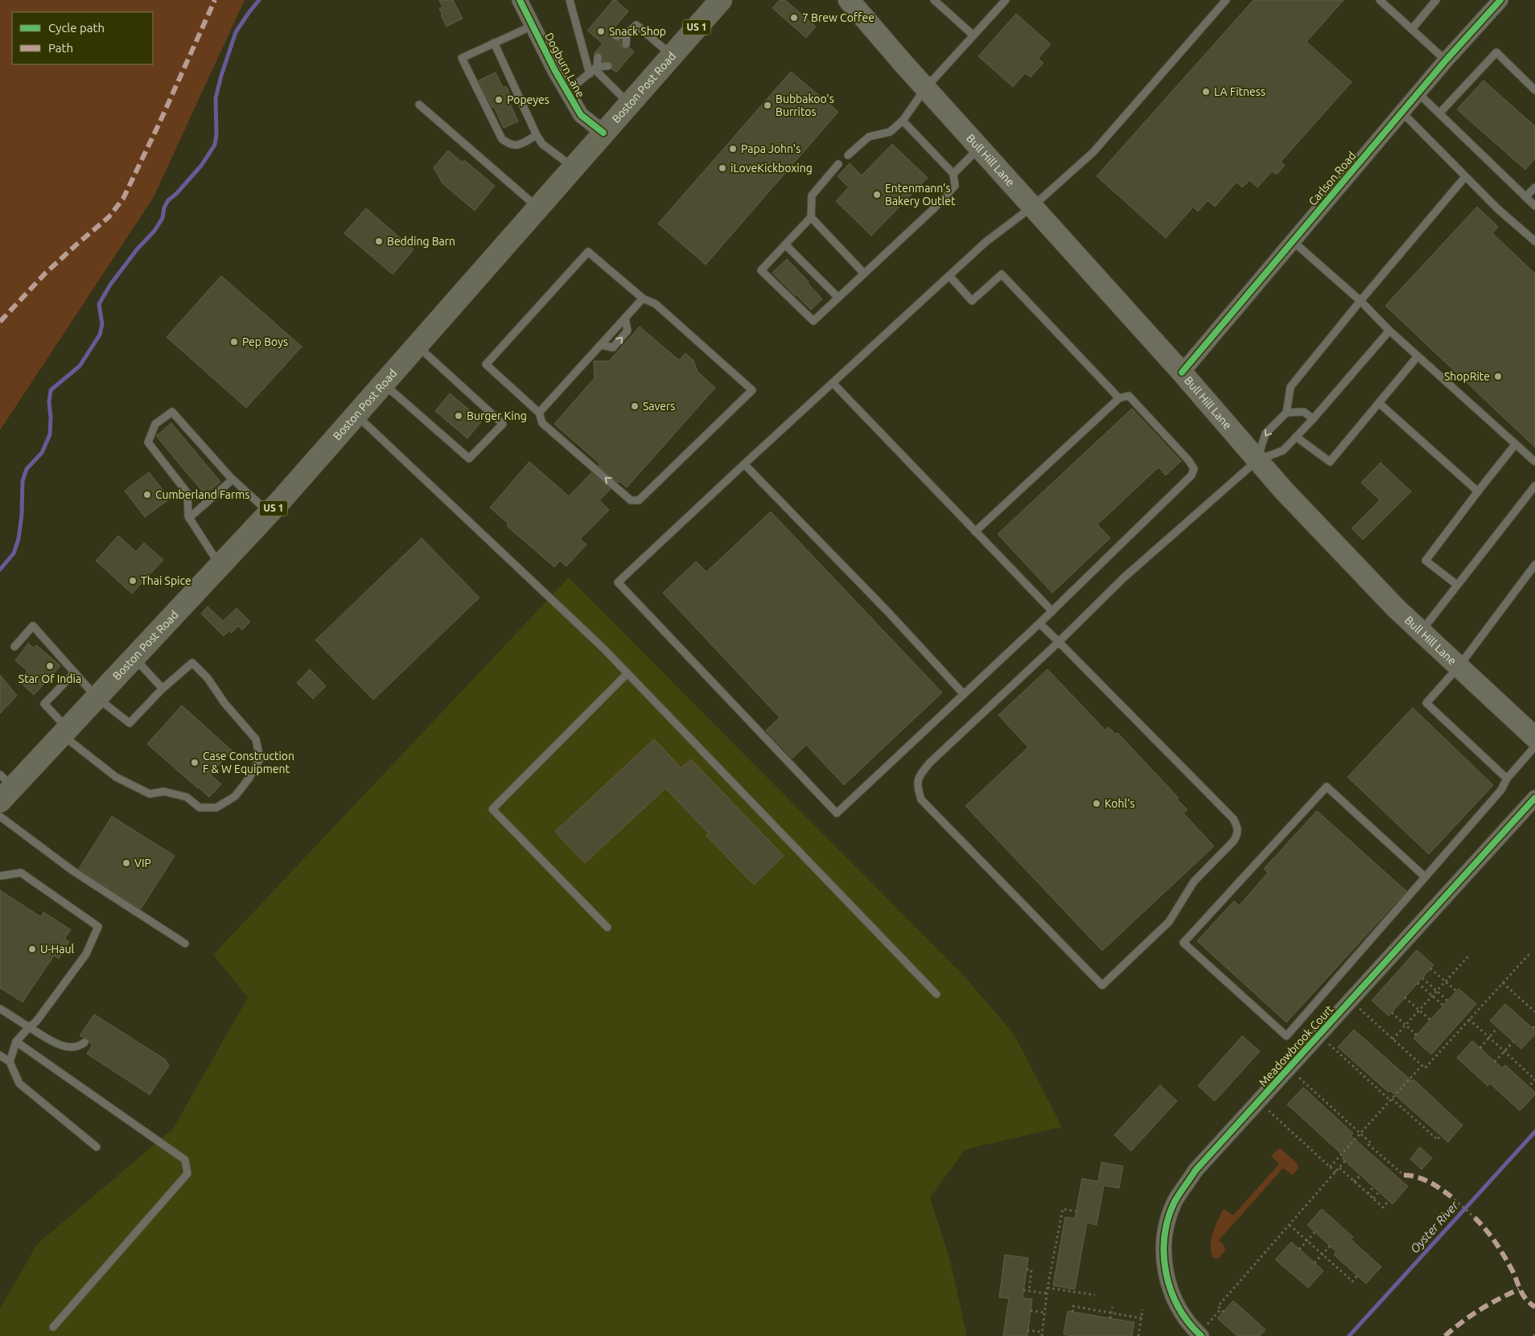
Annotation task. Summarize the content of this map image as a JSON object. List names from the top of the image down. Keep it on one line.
{"streets":{"main road":["US 1","Boston Post Road","Bull Hill Lane"],"street":["Dogburn Lane","Carlson Road","Meadowbrook Court"]},"crossings":[["Dogburn Lane","Boston Post Road"],["Bull Hill Lane","Carlson Road"]],"water":["Oyster River"],"places":["7 Brew Coffee","Snack Shop","LA Fitness","Popeyes","Bubbakoo's Burritos","Papa John's","iLoveKickboxing","Entenmann's Bakery Outlet","Bedding Barn","Pep Boys","ShopRite","Savers","Burger King","Cumberland Farms","Thai Spice","Star Of India","Case Construction F & W Equipment","Kohl's","VIP","U-Haul"],"legend":["Cycle path","Path"]}
